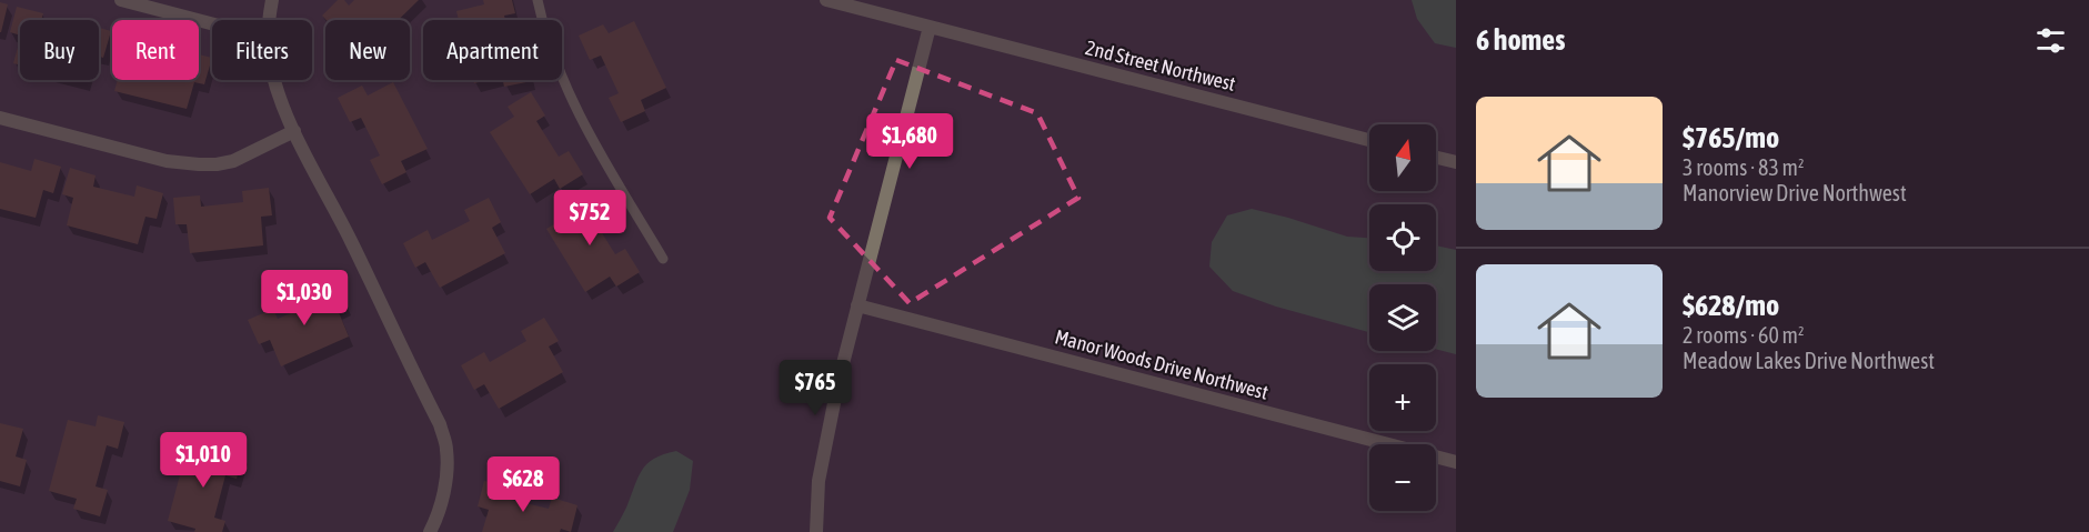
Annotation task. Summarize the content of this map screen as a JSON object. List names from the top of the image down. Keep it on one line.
{"streets":{"street":["2nd Street Northwest","Manor Woods Drive Northwest"]},"north":"top","page":{"heading":"6 homes","chip":["Buy","Rent","Filters","New","Apartment"],"list":[{"name":"$765/mo","note":"3 rooms · 83 m² · Manorview Drive Northwest"},{"name":"$628/mo","note":"2 rooms · 60 m² · Meadow Lakes Drive Northwest"}],"price":["$1,680","$752","$1,030","$765","$1,010","$628"],"map_buttons":["+","−"]}}
